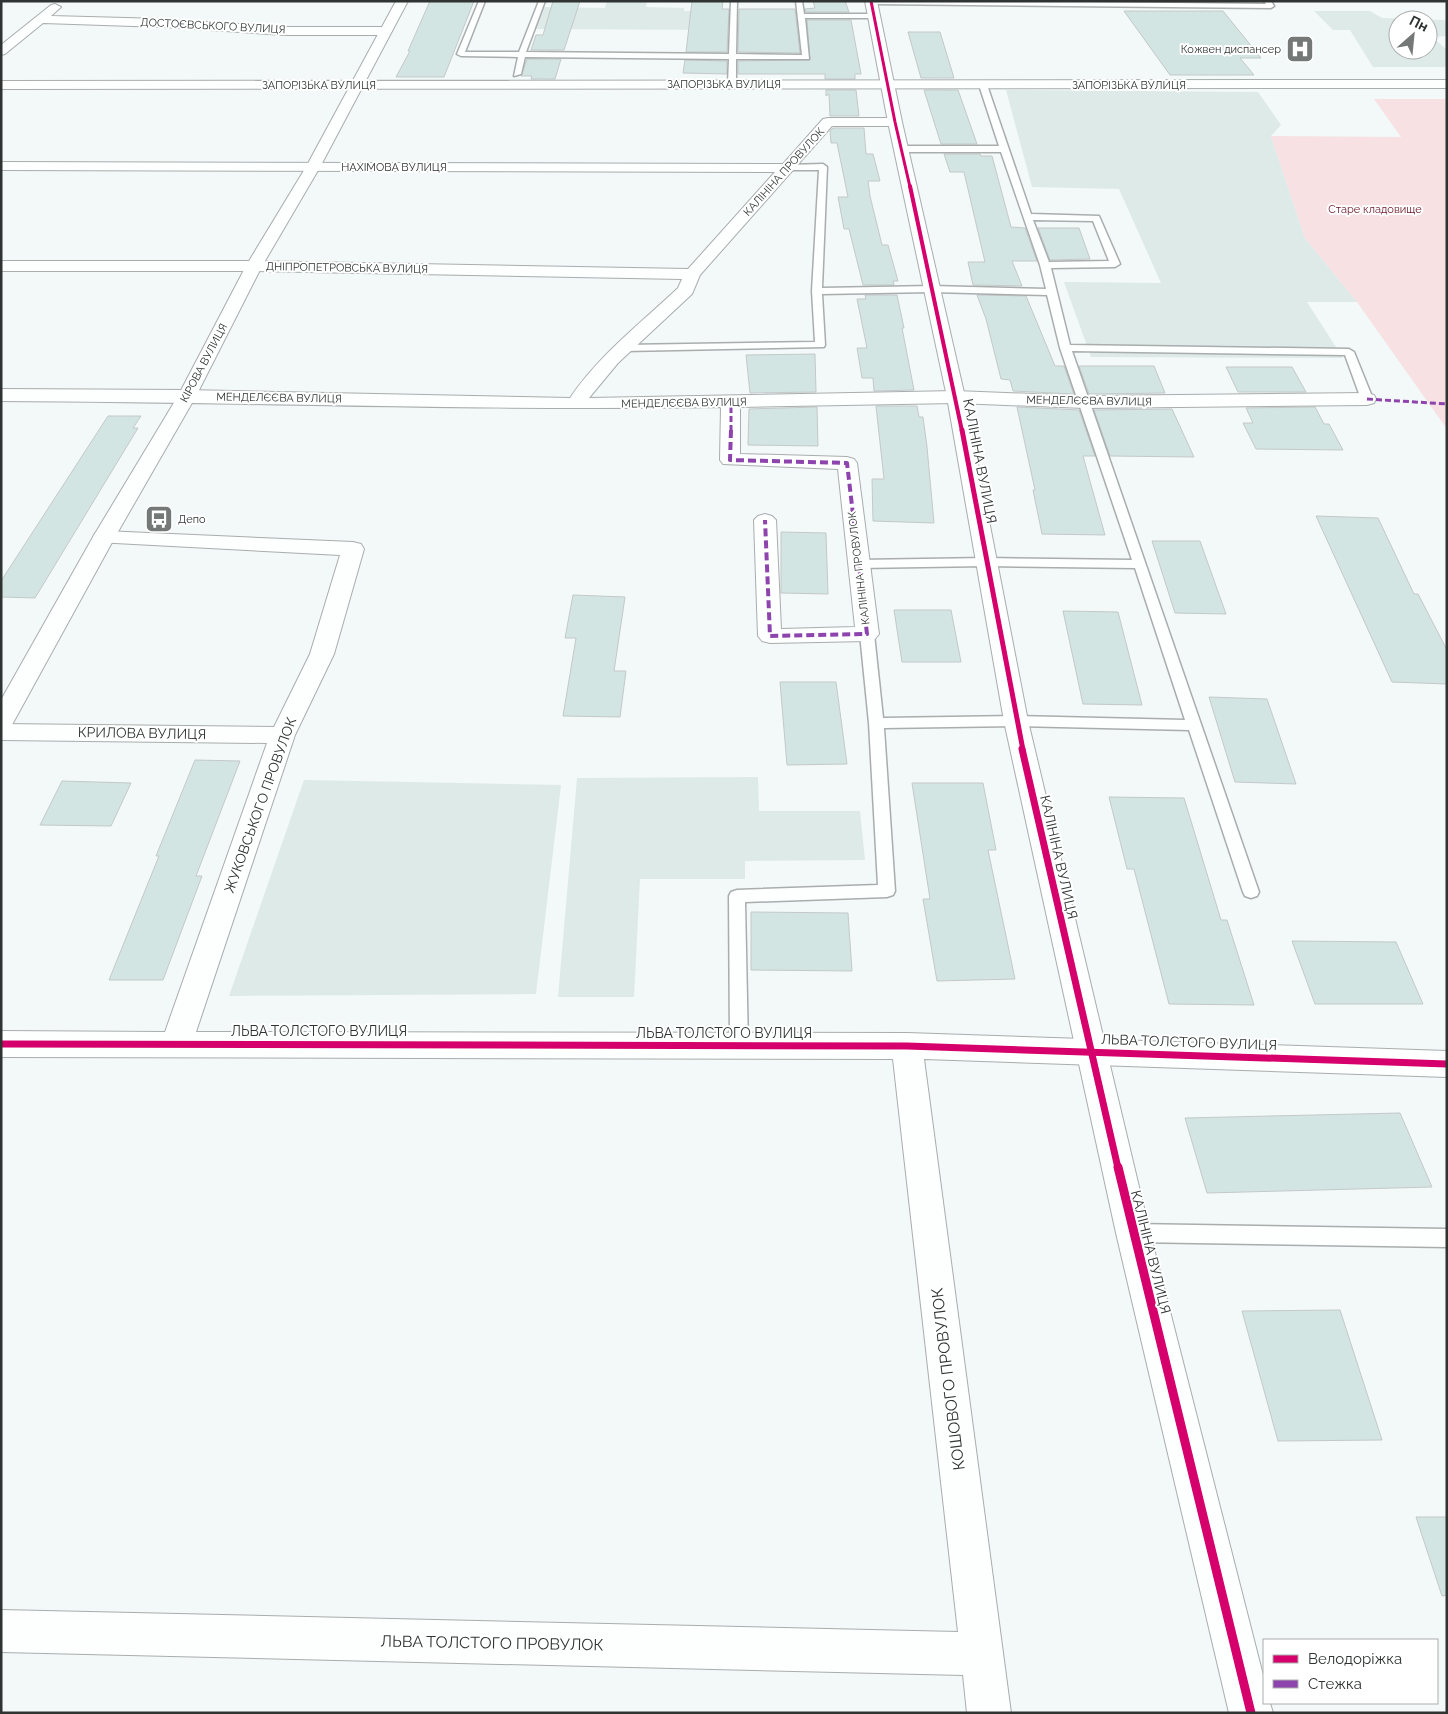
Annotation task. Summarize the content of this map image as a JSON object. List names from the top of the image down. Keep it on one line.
{"streets":{"street":["ДОСТОЄВСЬКОГО ВУЛИЦЯ","ЗАПОРІЗЬКА ВУЛИЦЯ","НАХІМОВА ВУЛИЦЯ","КАЛІНІНА ПРОВУЛОК","ДНІПРОПЕТРОВСЬКА ВУЛИЦЯ","КІРОВА ВУЛИЦЯ","МЕНДЕЛЄЄВА ВУЛИЦЯ","КАЛІНІНА ВУЛИЦЯ","КРИЛОВА ВУЛИЦЯ","ЖУКОВСЬКОГО ПРОВУЛОК","ЛЬВА ТОЛСТОГО ВУЛИЦЯ","КОШОВОГО ПРОВУЛОК","ЛЬВА ТОЛСТОГО ПРОВУЛОК"]},"crossings":[["ДОСТОЄВСЬКОГО ВУЛИЦЯ","КІРОВА ВУЛИЦЯ"],["ЗАПОРІЗЬКА ВУЛИЦЯ","КІРОВА ВУЛИЦЯ"],["ЗАПОРІЗЬКА ВУЛИЦЯ","КАЛІНІНА ВУЛИЦЯ"],["НАХІМОВА ВУЛИЦЯ","КАЛІНІНА ПРОВУЛОК"],["НАХІМОВА ВУЛИЦЯ","КІРОВА ВУЛИЦЯ"],["КАЛІНІНА ПРОВУЛОК","ДНІПРОПЕТРОВСЬКА ВУЛИЦЯ"],["КАЛІНІНА ПРОВУЛОК","МЕНДЕЛЄЄВА ВУЛИЦЯ"],["КАЛІНІНА ПРОВУЛОК","КАЛІНІНА ВУЛИЦЯ"],["ДНІПРОПЕТРОВСЬКА ВУЛИЦЯ","КІРОВА ВУЛИЦЯ"],["КІРОВА ВУЛИЦЯ","МЕНДЕЛЄЄВА ВУЛИЦЯ"],["КІРОВА ВУЛИЦЯ","ЖУКОВСЬКОГО ПРОВУЛОК"],["МЕНДЕЛЄЄВА ВУЛИЦЯ","КАЛІНІНА ВУЛИЦЯ"],["КАЛІНІНА ВУЛИЦЯ","ЛЬВА ТОЛСТОГО ВУЛИЦЯ"],["КРИЛОВА ВУЛИЦЯ","ЖУКОВСЬКОГО ПРОВУЛОК"],["ЖУКОВСЬКОГО ПРОВУЛОК","ЛЬВА ТОЛСТОГО ВУЛИЦЯ"],["ЛЬВА ТОЛСТОГО ВУЛИЦЯ","КОШОВОГО ПРОВУЛОК"],["КОШОВОГО ПРОВУЛОК","ЛЬВА ТОЛСТОГО ПРОВУЛОК"]],"parks":["Старе кладовище"],"places":{"hospital":["Кожвен диспансер"],"bus stop":["Депо"]},"legend":["Велодоріжка","Стежка"],"north":"top right"}
